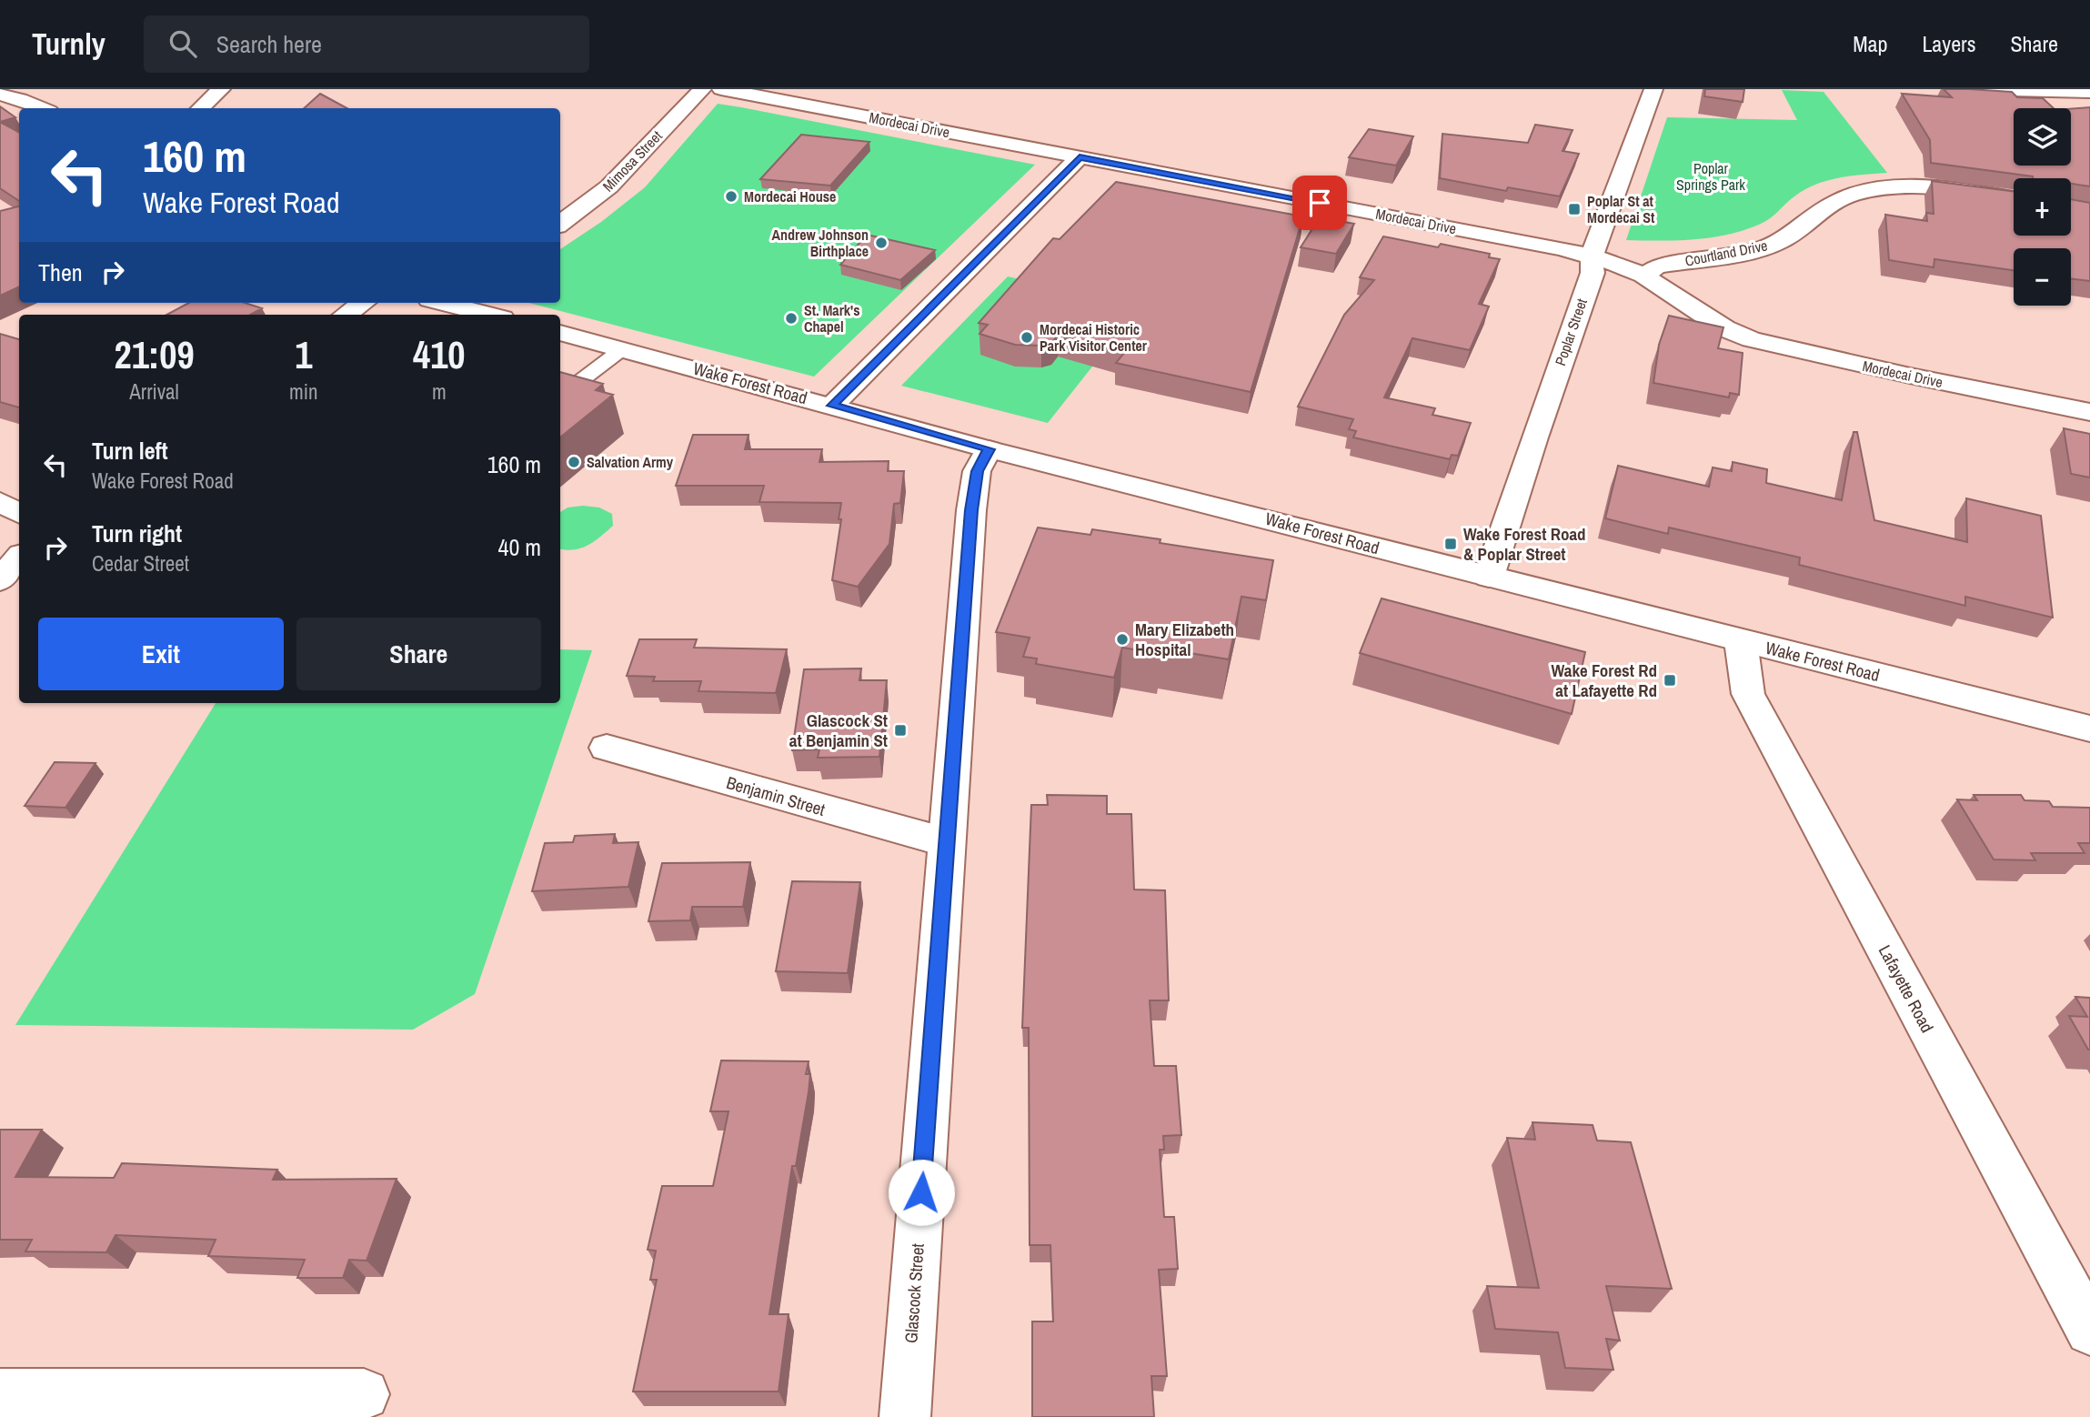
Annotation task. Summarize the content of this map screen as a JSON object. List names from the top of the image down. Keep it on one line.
{"streets":{"street":["Mordecai Drive","Mimosa Street","Courtland Drive","Poplar Street","Wake Forest Road","Benjamin Street","Lafayette Road","Glascock Street"]},"crossings":[["Mordecai Drive","Courtland Drive"],["Mordecai Drive","Poplar Street"],["Poplar Street","Wake Forest Road"],["Wake Forest Road","Lafayette Road"],["Wake Forest Road","Glascock Street"],["Benjamin Street","Glascock Street"]],"parks":["Poplar Springs Park"],"places":{"other":["Mordecai House","Andrew Johnson Birthplace","St. Mark's Chapel","Mordecai Historic Park Visitor Center","Salvation Army","Mary Elizabeth Hospital"],"transit":["Poplar St at Mordecai St","Wake Forest Road & Poplar Street","Wake Forest Rd at Lafayette Rd","Glascock St at Benjamin St"]},"page":{"header":"Turnly","search":"Search here","nav":["Map","Layers","Share"],"map_buttons":["+","−"],"turn":["160 m","Wake Forest Road"],"then":"Then","eta":["21:09","Arrival","1","min","410","m"],"list":[{"name":"Turn left","note":"Wake Forest Road","value":"160 m"},{"name":"Turn right","note":"Cedar Street","value":"40 m"}],"buttons":["Exit","Share"]}}
